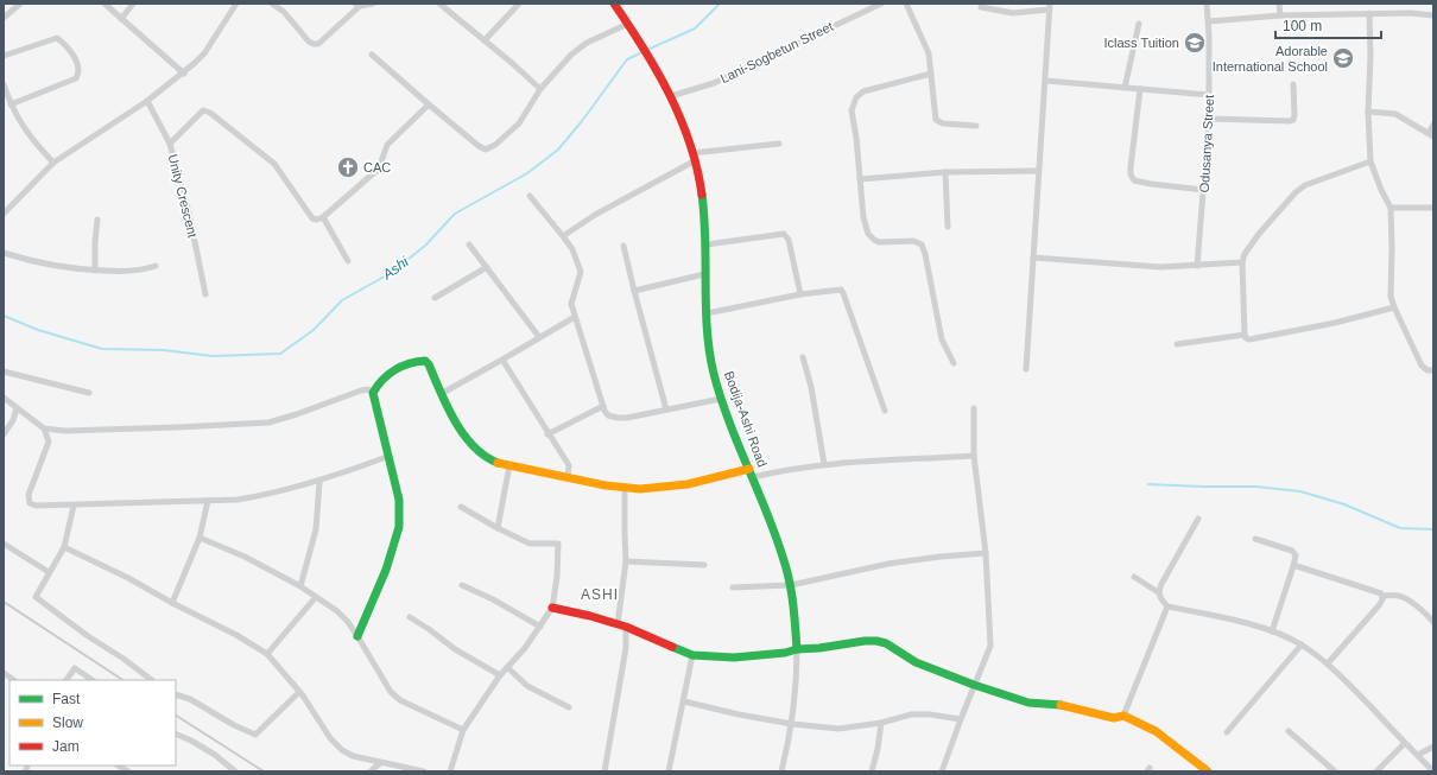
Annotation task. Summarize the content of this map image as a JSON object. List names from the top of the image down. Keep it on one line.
{"streets":{"street":["Lani-Sogbetun Street","Odusanya Street","Unity Crescent","Bodija-Ashi Road"]},"crossings":[["Lani-Sogbetun Street","Bodija-Ashi Road"]],"districts":["ASHI"],"water":["Ashi"],"places":{"school or university":["Iclass Tuition","Adorable International School"],"church":["CAC"]},"legend":["Fast","Slow","Jam"],"scale_bar":"100 m"}
